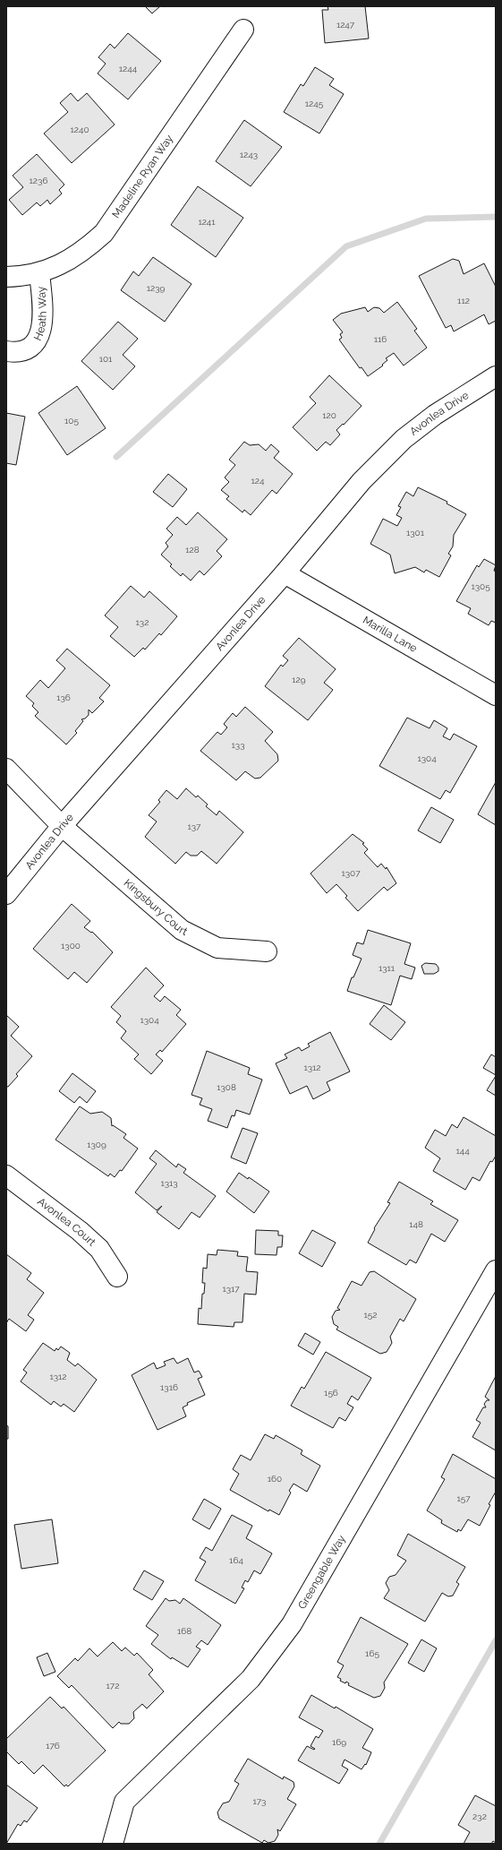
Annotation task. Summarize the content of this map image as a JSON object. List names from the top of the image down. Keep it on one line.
{"streets":{"street":["Madeline Ryan Way","Heath Way","Avonlea Drive","Marilla Lane","Kingsbury Court","Avonlea Court","Greengable Way"]},"crossings":[["Madeline Ryan Way","Heath Way"],["Avonlea Drive","Marilla Lane"],["Avonlea Drive","Kingsbury Court"]],"house_numbers":["1247","1244","1245","1240","1243","1236","1241","1239","112","116","101","120","105","124","1301","128","1305","132","129","136","133","1304","137","1307","1300","1311","1304","1312","1308","1309","144","1313","148","1317","152","1312","1316","156","160","157","164","168","165","172","169","176","173","232"]}
